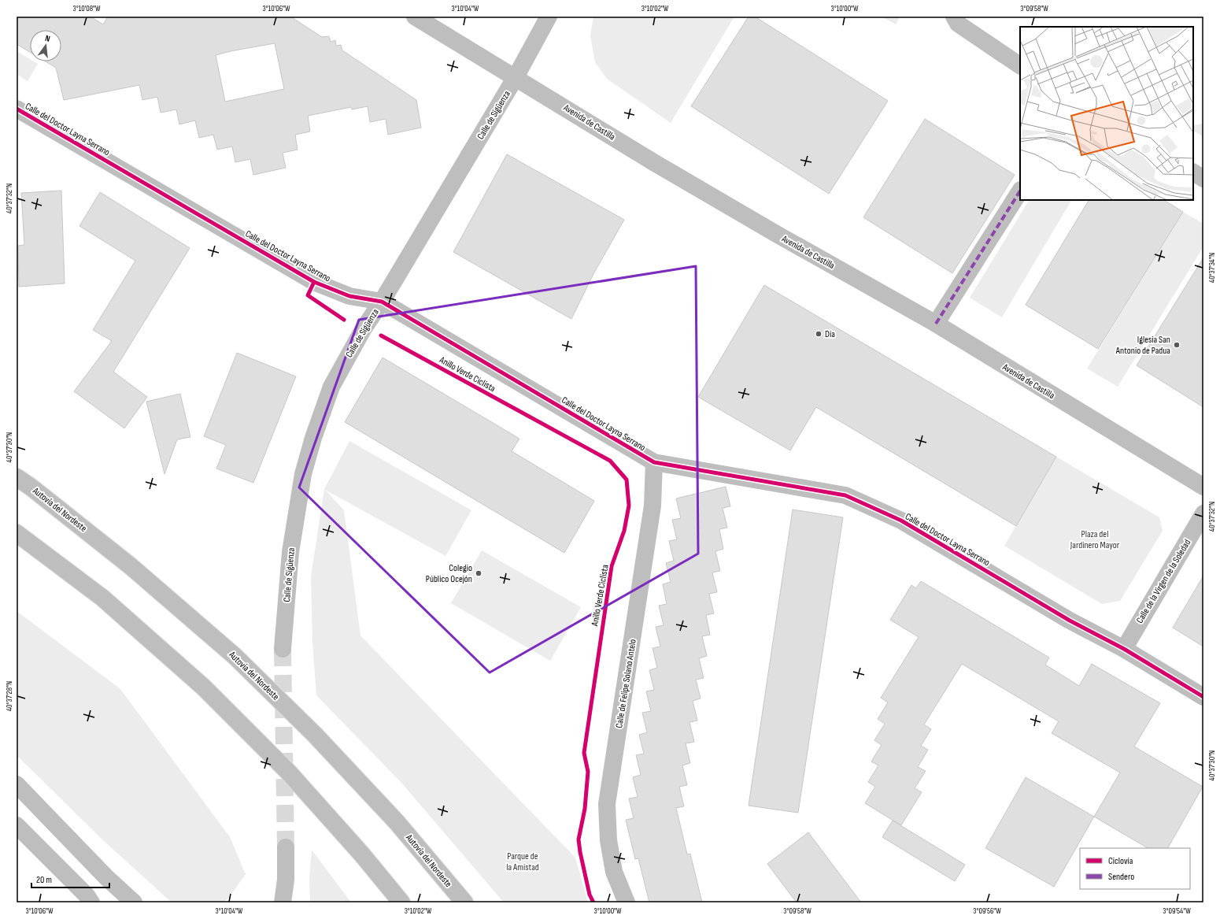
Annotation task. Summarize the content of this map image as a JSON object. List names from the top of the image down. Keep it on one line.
{"streets":{"main road":["Calle de Sigüenza","Avenida de Castilla","Calle del Doctor Layna Serrano","Autovía del Nordeste","Calle de la Virgen de la Soledad","Calle de Felipe Solano Antelo"],"cycle path":["Anillo Verde Ciclista"]},"crossings":[["Calle de Sigüenza","Avenida de Castilla"],["Calle de Sigüenza","Calle del Doctor Layna Serrano"],["Calle del Doctor Layna Serrano","Calle de la Virgen de la Soledad"],["Calle del Doctor Layna Serrano","Calle de Felipe Solano Antelo"]],"parks":["Plaza del Jardinero Mayor","Parque de la Amistad"],"places":["Dia","Iglesia San Antonio de Padua","Colegio Público Ocejón"],"legend":["Ciclovía","Sendero"],"scale_bar":"20 m","north":"top","coordinates":["3°10'08\"W","3°10'06\"W","3°10'04\"W","3°10'02\"W","3°10'00\"W","3°09'58\"W","40°37'32\"N","40°37'34\"N","40°37'30\"N","40°37'28\"N","3°09'56\"W","3°09'54\"W"]}
